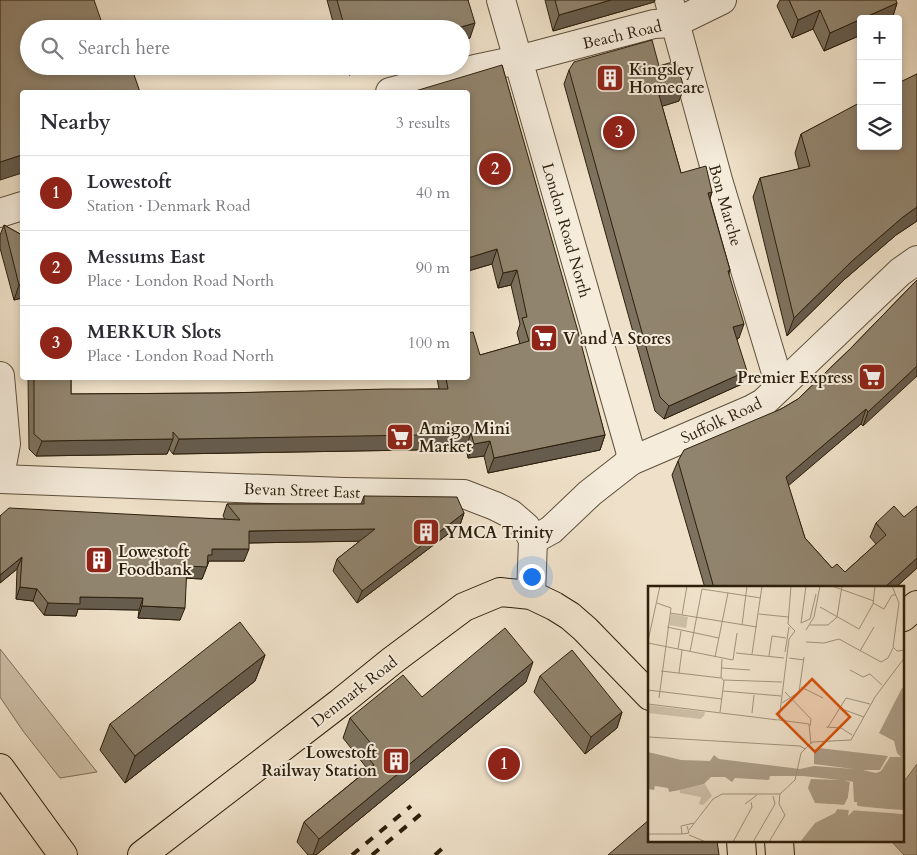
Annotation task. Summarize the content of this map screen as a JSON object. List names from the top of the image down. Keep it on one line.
{"streets":{"highway":["Denmark Road"],"street":["Beach Road","Bon Marche","London Road North","Suffolk Road","Bevan Street East"]},"crossings":[["Beach Road","Bon Marche"],["Beach Road","London Road North"],["Bon Marche","Suffolk Road"],["London Road North","Suffolk Road"],["Suffolk Road","Bevan Street East"]],"places":{"building":["Kingsley Homecare","YMCA Trinity","Lowestoft Foodbank","Lowestoft Railway Station"],"supermarket":["V and A Stores","Premier Express","Amigo Mini Market"]},"page":{"map_buttons":["+","−"],"search":"Search here","heading":["Nearby","3 results"],"pins":["3","2","1"],"list":[{"mark":"1","name":"Lowestoft","note":"Station · Denmark Road","value":"40 m"},{"mark":"2","name":"Messums East","note":"Place · London Road North","value":"90 m"},{"mark":"3","name":"MERKUR Slots","note":"Place · London Road North","value":"100 m"}]}}
